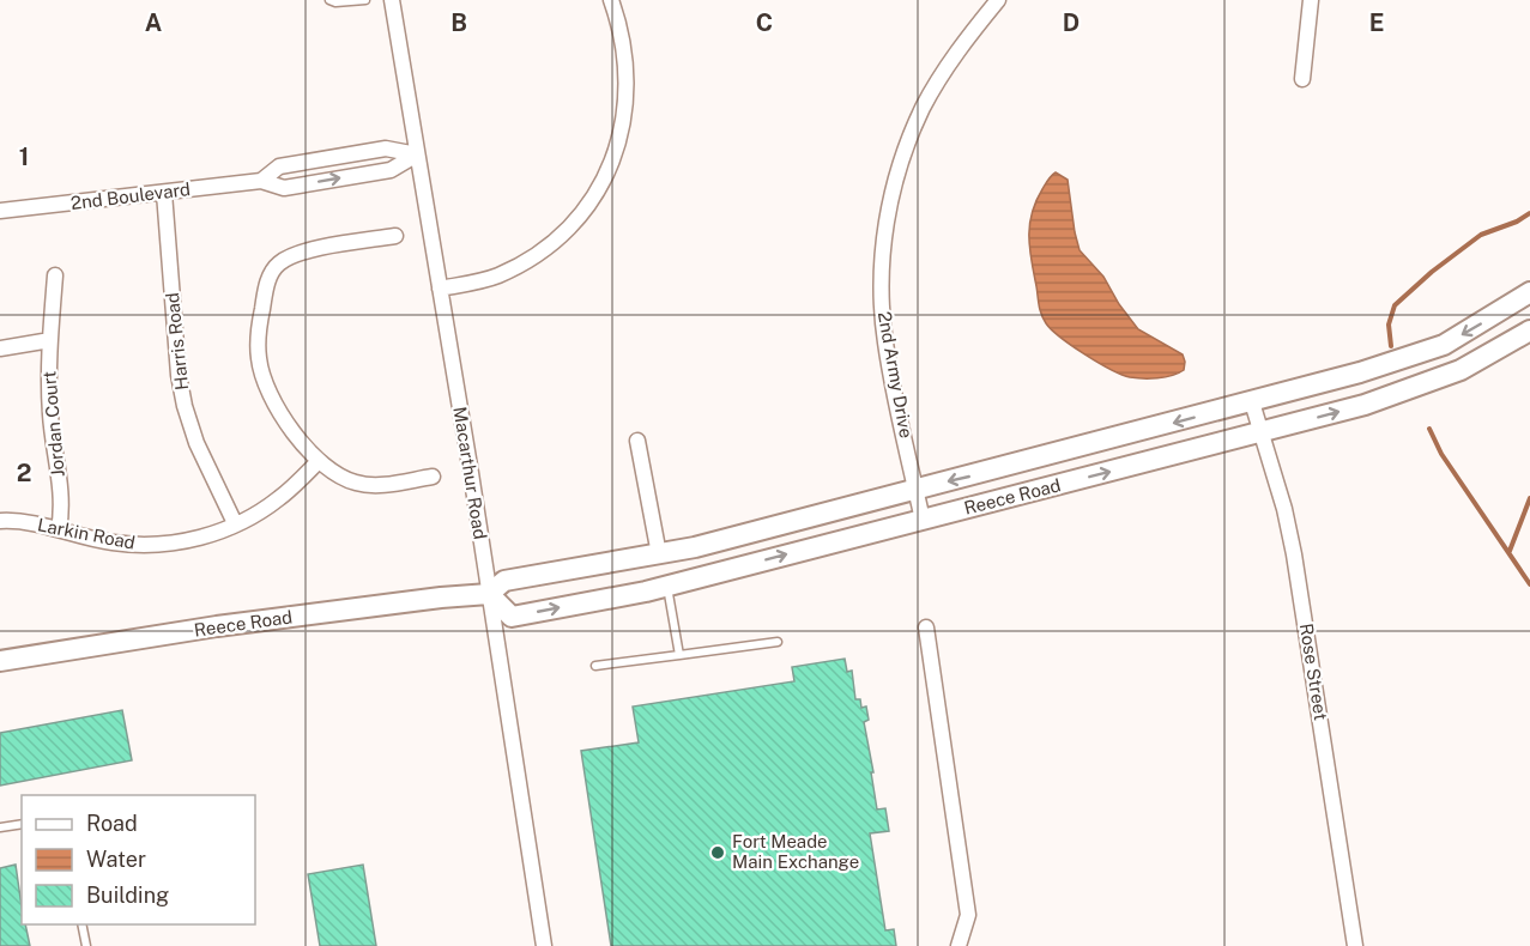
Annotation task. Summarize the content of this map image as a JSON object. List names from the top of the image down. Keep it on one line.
{"streets":{"street":["2nd Boulevard","Harris Road","2nd Army Drive","Jordan Court","Macarthur Road","Reece Road","Larkin Road","Rose Street"]},"crossings":[["2nd Boulevard","Harris Road"],["2nd Boulevard","Macarthur Road"],["Harris Road","Larkin Road"],["2nd Army Drive","Reece Road"],["Jordan Court","Larkin Road"],["Macarthur Road","Reece Road"],["Reece Road","Rose Street"]],"places":["Fort Meade Main Exchange"],"legend":["Road","Water","Building"],"grid":{"columns":["A","B","C","D","E"],"rows":["1","2"]}}
